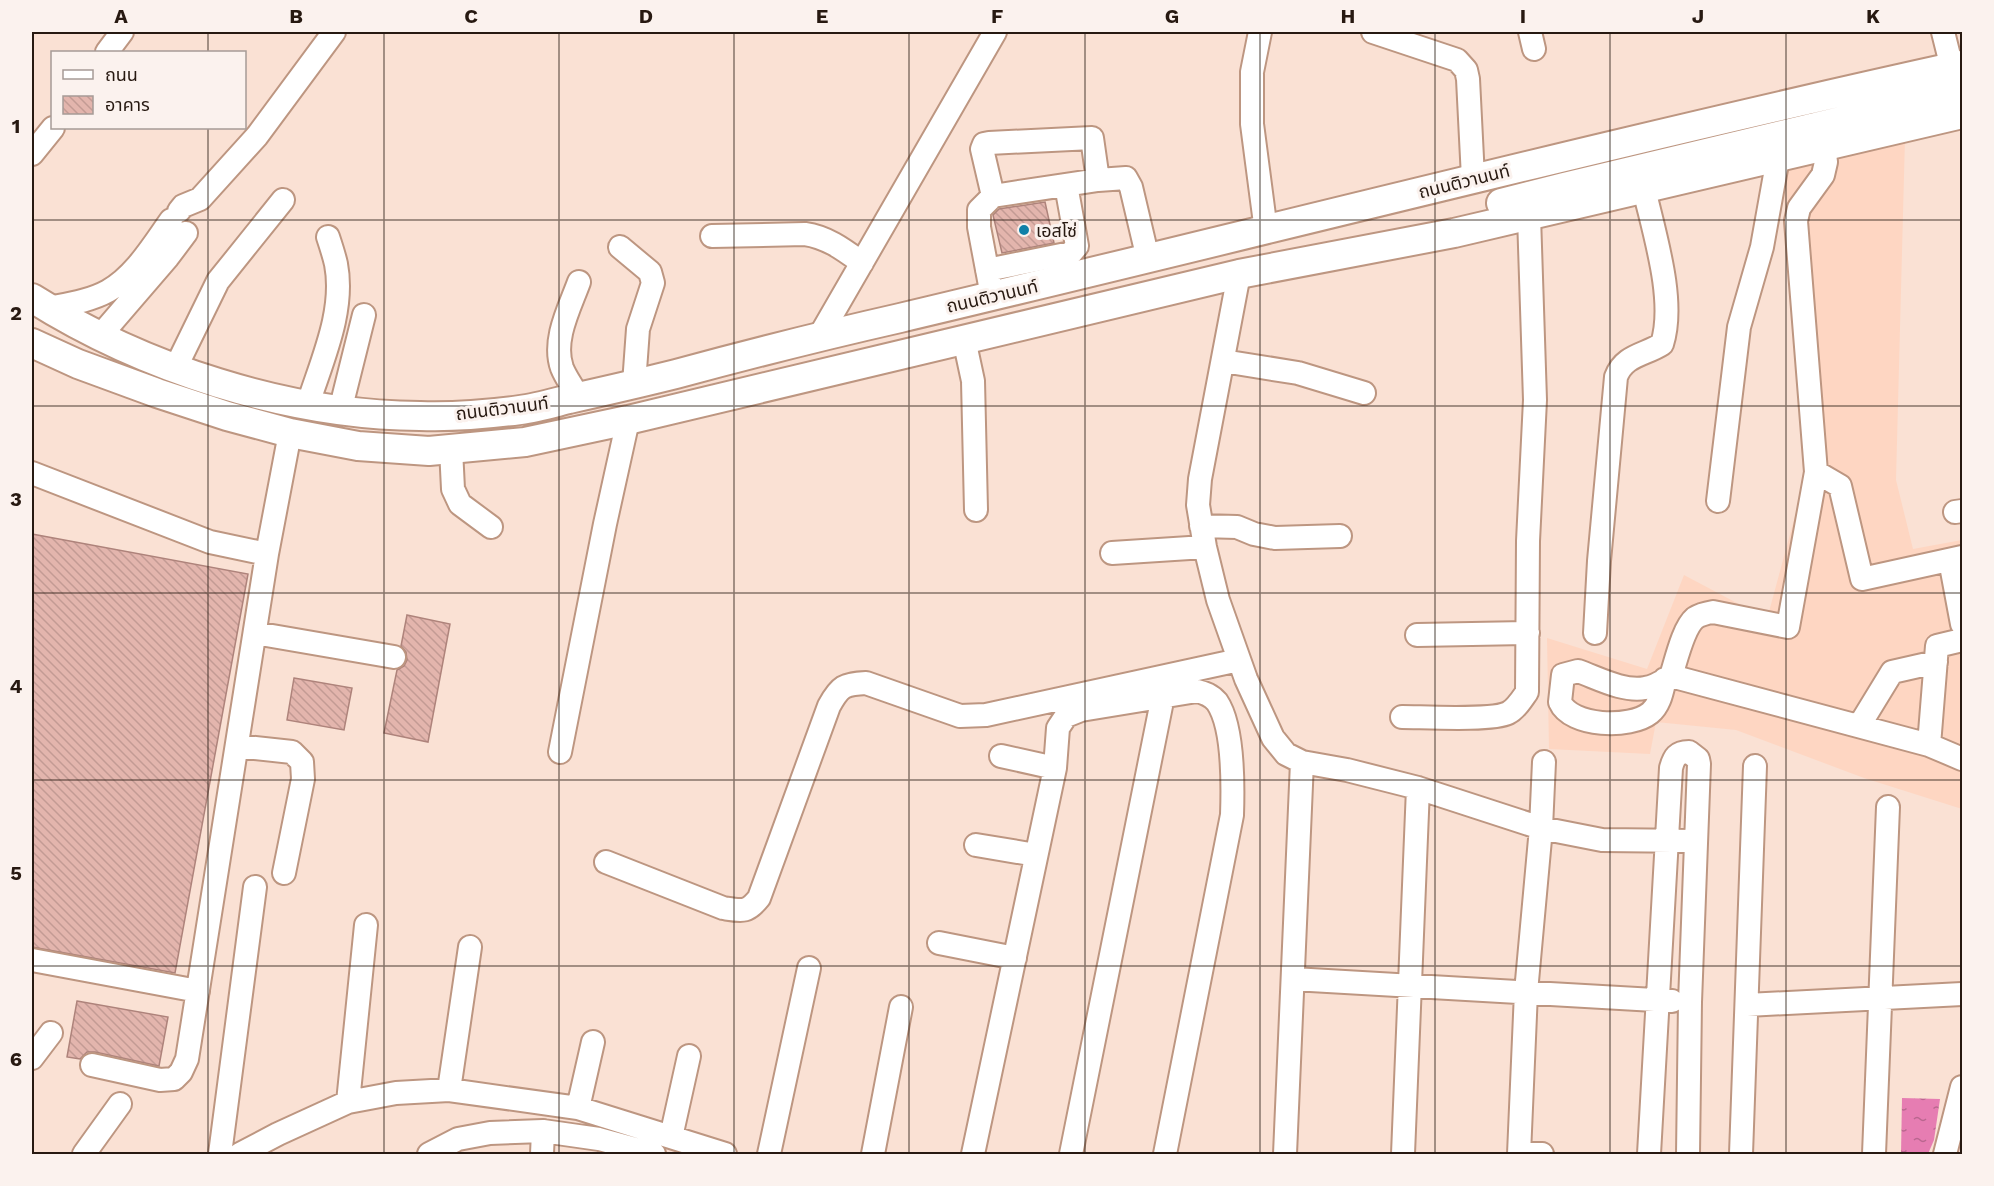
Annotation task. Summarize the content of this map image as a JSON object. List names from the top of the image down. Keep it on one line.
{"streets":{"main road":["ถนนติวานนท์"]},"places":["เอสโซ่"],"legend":["ถนน","อาคาร"],"grid":{"columns":["A","B","C","D","E","F","G","H","I","J","K"],"rows":["1","2","3","4","5","6"]}}
